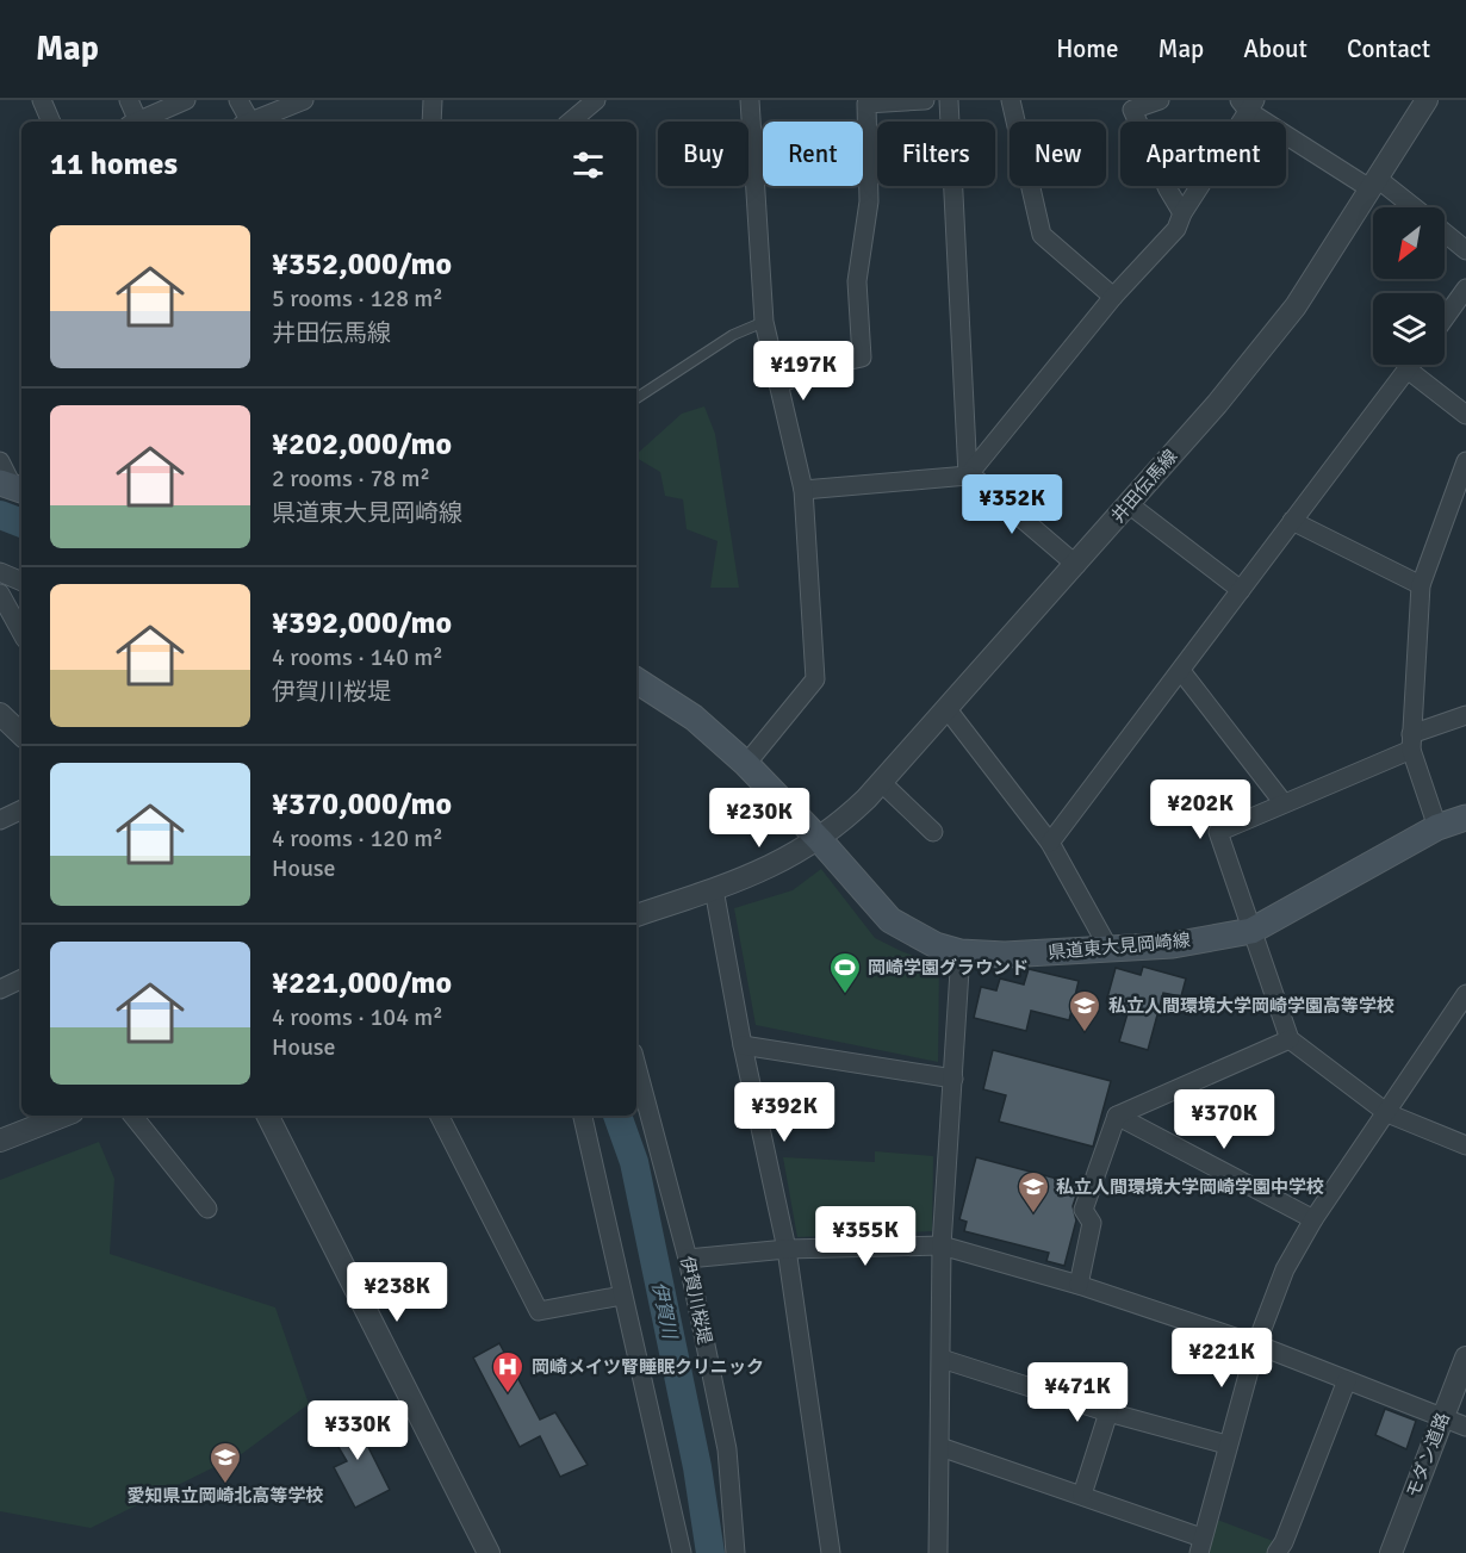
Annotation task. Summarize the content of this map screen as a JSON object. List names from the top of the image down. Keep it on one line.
{"streets":{"main road":["県道東大見岡崎線"],"street":["井田伝馬線","伊賀川桜堤","モダン道路"]},"crossings":[["井田伝馬線","県道東大見岡崎線"]],"water":["伊賀川"],"places":{"sports":["岡崎学園グラウンド"],"school or university":["私立人間環境大学岡崎学園高等学校","私立人間環境大学岡崎学園中学校","愛知県立岡崎北高等学校"],"hospital":["岡崎メイツ腎睡眠クリニック"]},"north":"bottom left","page":{"header":"Map","nav":["Home","Map","About","Contact"],"chip":["Buy","Rent","Filters","New","Apartment"],"heading":"11 homes","list":[{"name":"¥352,000/mo","note":"5 rooms · 128 m² · 井田伝馬線"},{"name":"¥202,000/mo","note":"2 rooms · 78 m² · 県道東大見岡崎線"},{"name":"¥392,000/mo","note":"4 rooms · 140 m² · 伊賀川桜堤"},{"name":"¥370,000/mo","note":"4 rooms · 120 m² · House"},{"name":"¥221,000/mo","note":"4 rooms · 104 m² · House"}],"price":["¥197K","¥352K","¥202K","¥230K","¥392K","¥370K","¥355K","¥238K","¥221K","¥471K","¥330K"]}}
